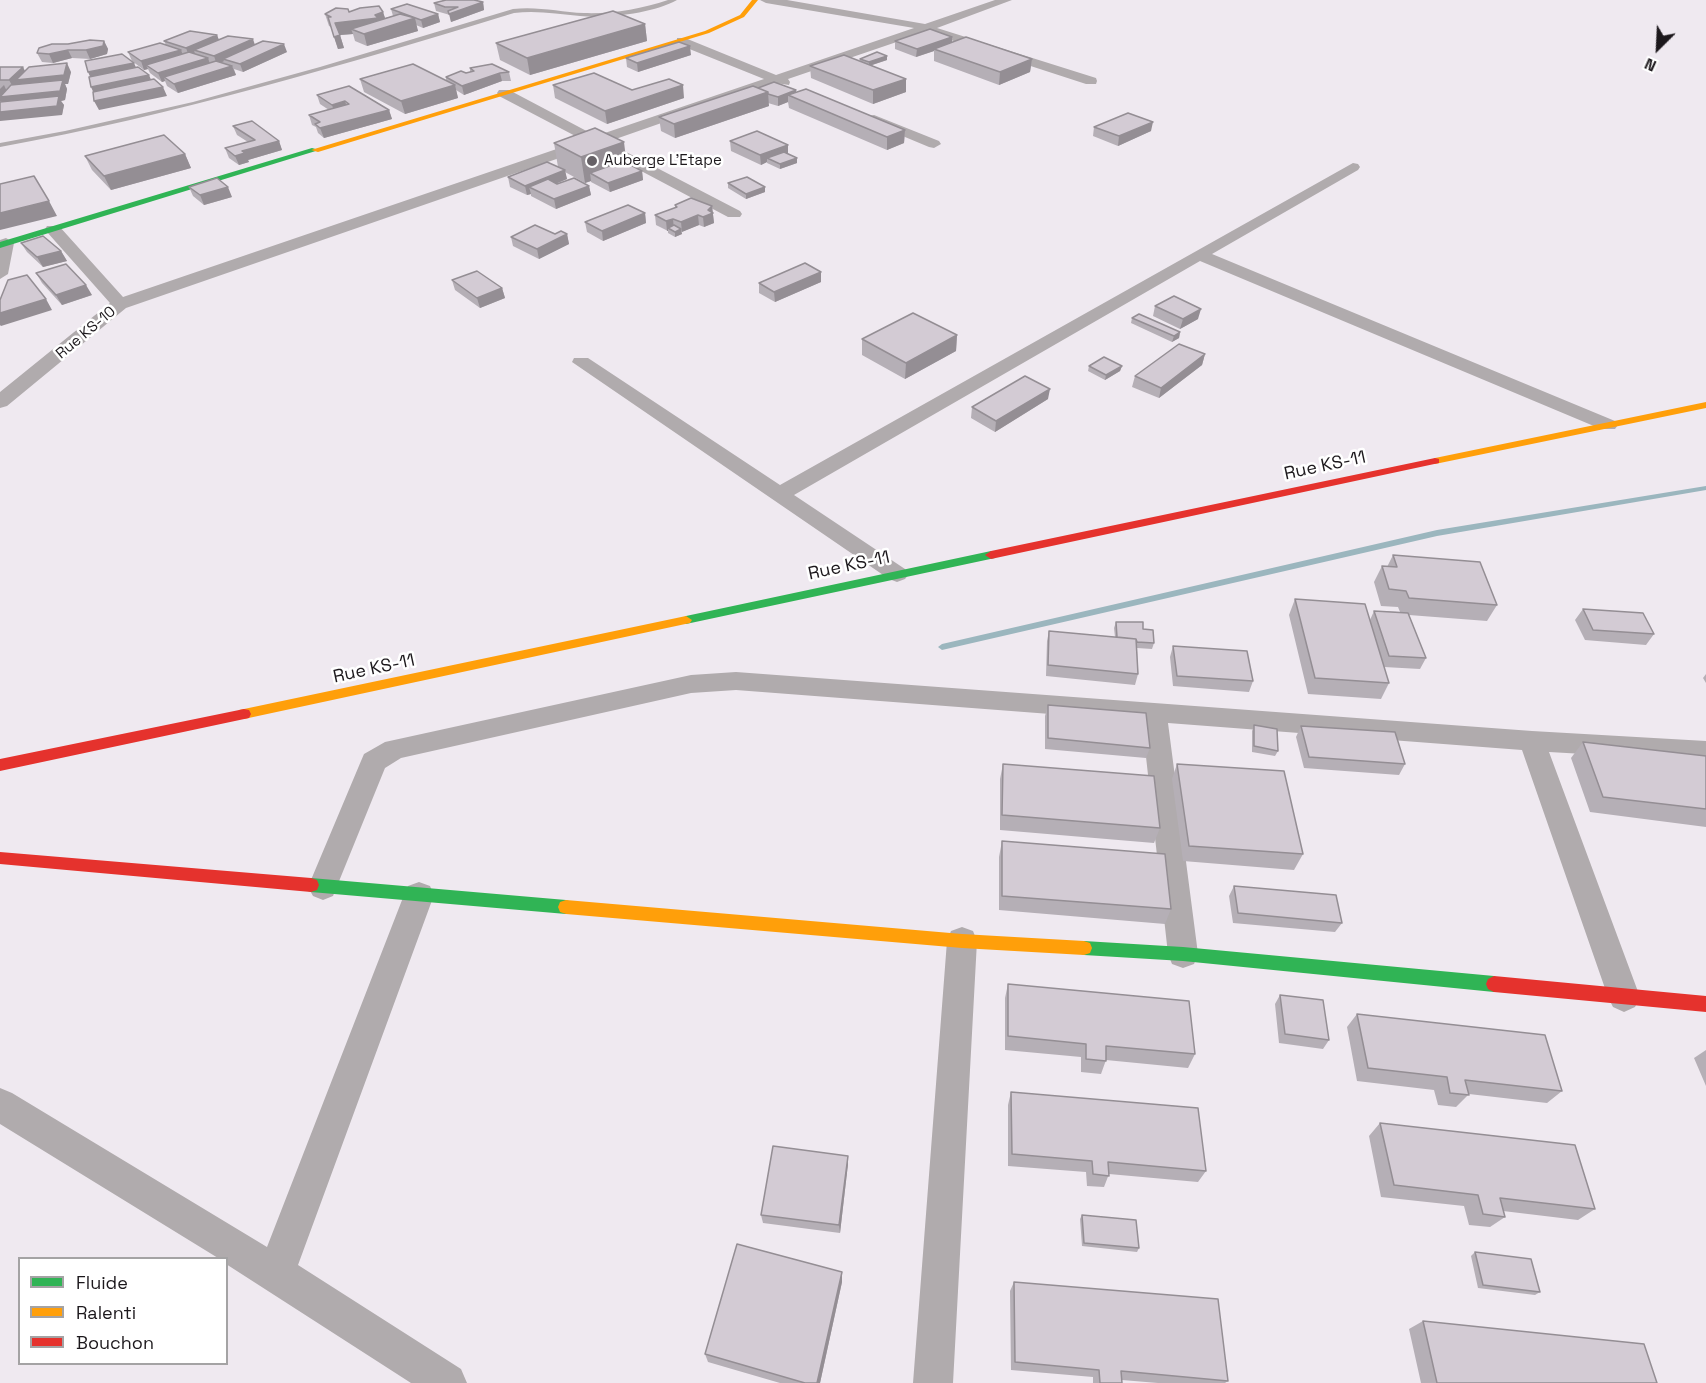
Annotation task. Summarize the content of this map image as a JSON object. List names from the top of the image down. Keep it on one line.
{"streets":{"street":["Rue KS-10","Rue KS-11"]},"places":["Auberge L'Etape"],"legend":["Fluide","Ralenti","Bouchon"],"north":"bottom left"}
